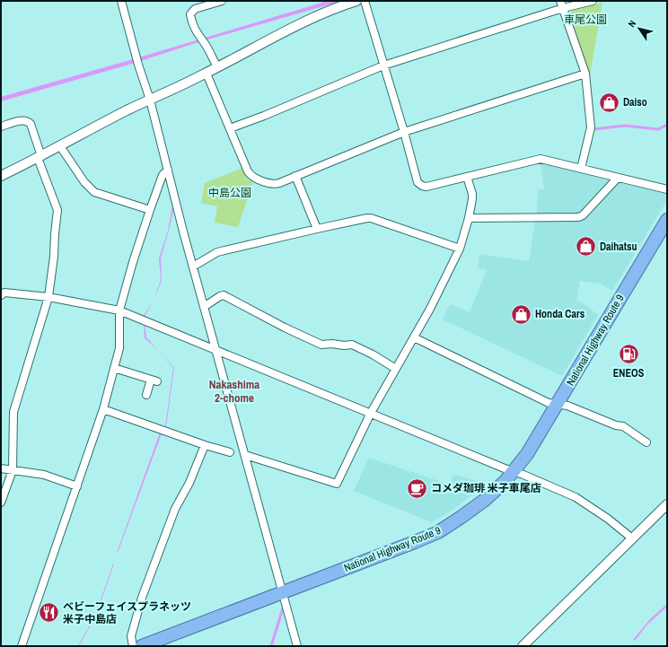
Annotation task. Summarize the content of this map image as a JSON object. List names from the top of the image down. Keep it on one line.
{"streets":{"highway":["National Highway Route 9"]},"districts":["Nakashima 2-chome"],"parks":["車尾公園","中島公園"],"places":{"shop":["Daiso","Daihatsu","Honda Cars"],"fuel station":["ENEOS"],"cafe":["コメダ珈琲 米子車尾店"],"restaurant":["ベビーフェイスプラネッツ 米子中島店"]},"north":"top left"}
